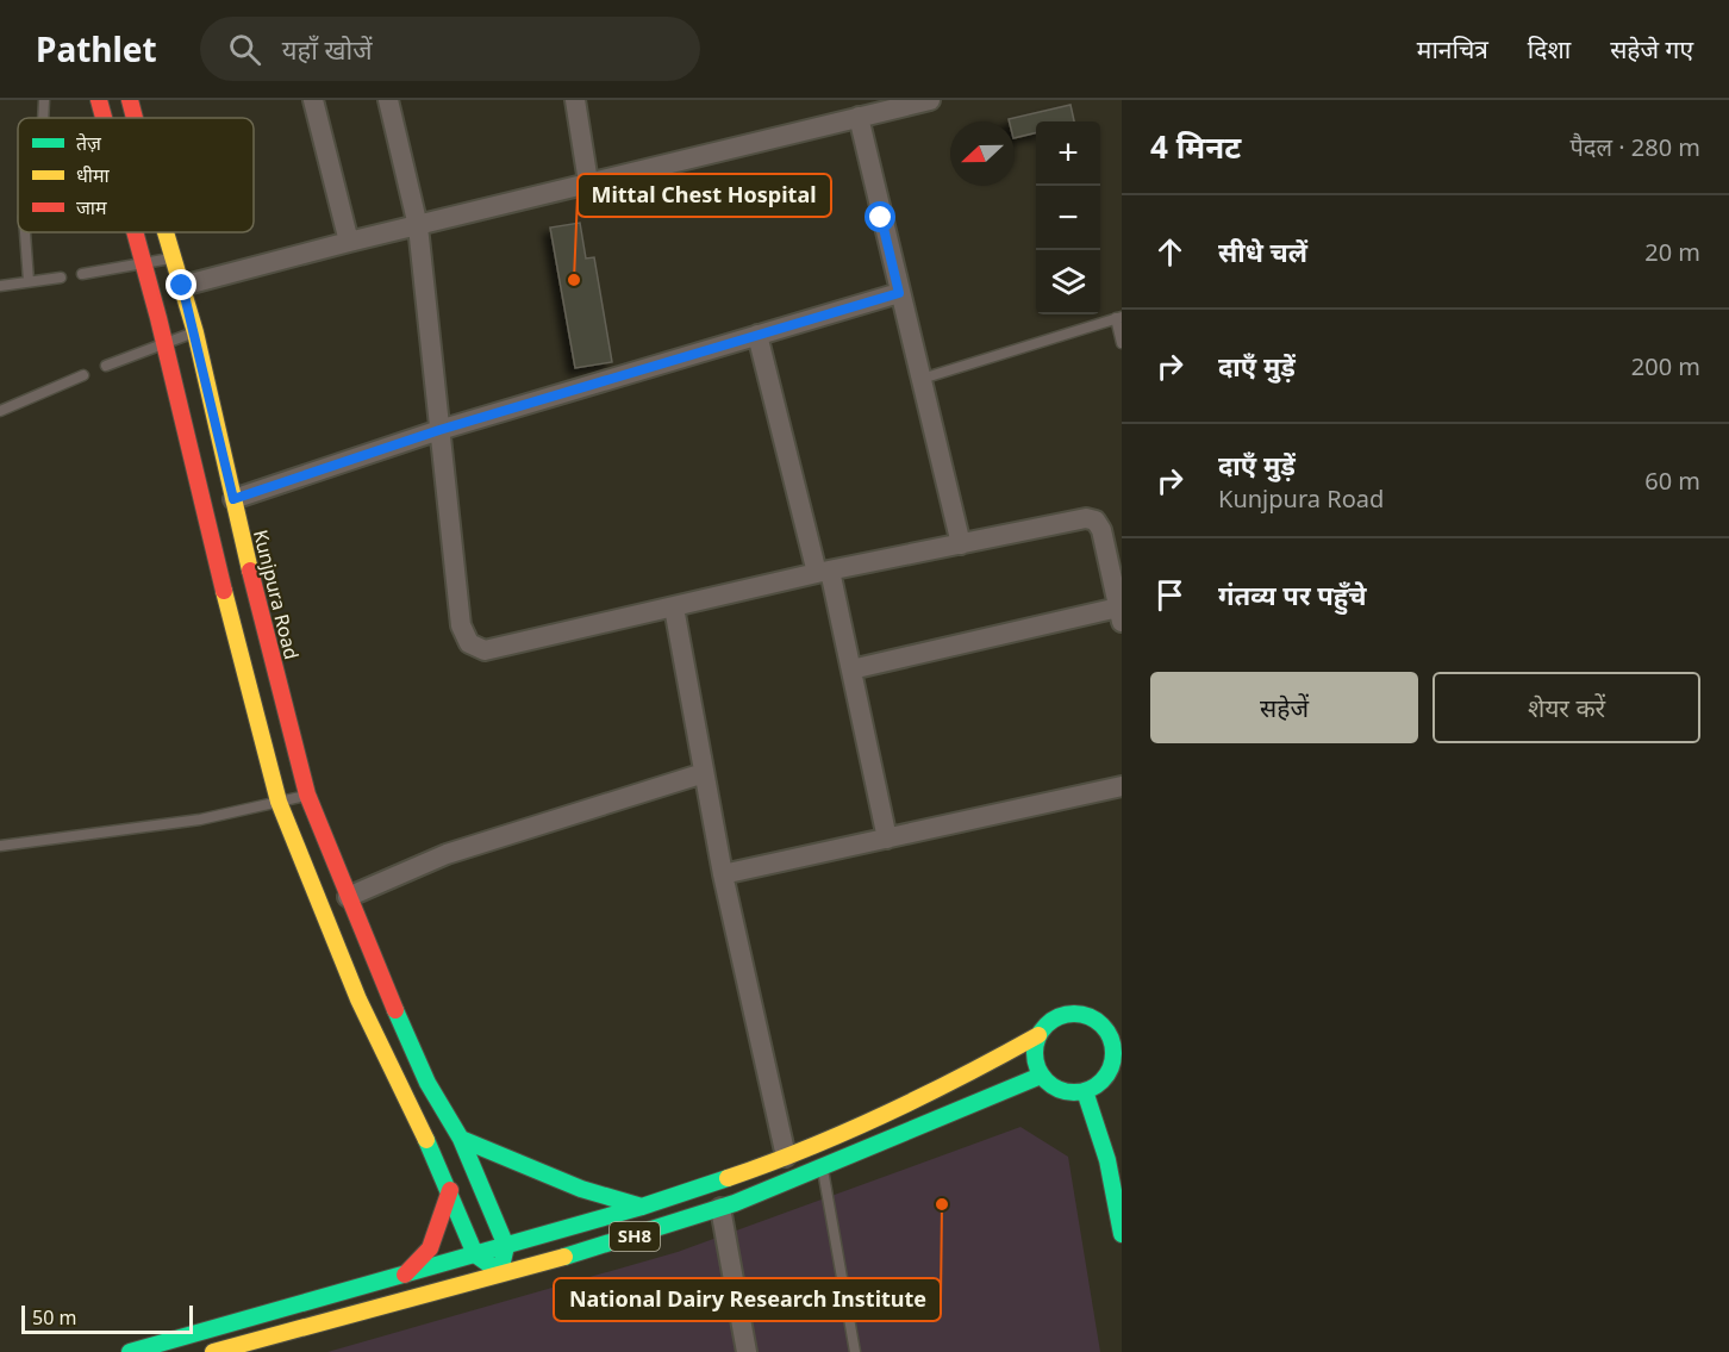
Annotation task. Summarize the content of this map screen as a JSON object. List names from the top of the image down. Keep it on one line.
{"streets":{"street":["Kunjpura Road","SH8"]},"crossings":[["Kunjpura Road","SH8"]],"places":["Mittal Chest Hospital","National Dairy Research Institute"],"legend":["तेज़","धीमा","जाम"],"scale_bar":"50 m","north":"left","page":{"header":"Pathlet","search":"यहाँ खोजें","nav":["मानचित्र","दिशा","सहेजे गए"],"heading":["4 मिनट","पैदल · 280 m"],"map_buttons":["+","−"],"list":[["सीधे चलें","20 m"],["दाएँ मुड़ें","200 m"],["दाएँ मुड़ें","Kunjpura Road","60 m"],"गंतव्य पर पहुँचे"],"buttons":["सहेजें","शेयर करें"],"scale":"50 m"}}
